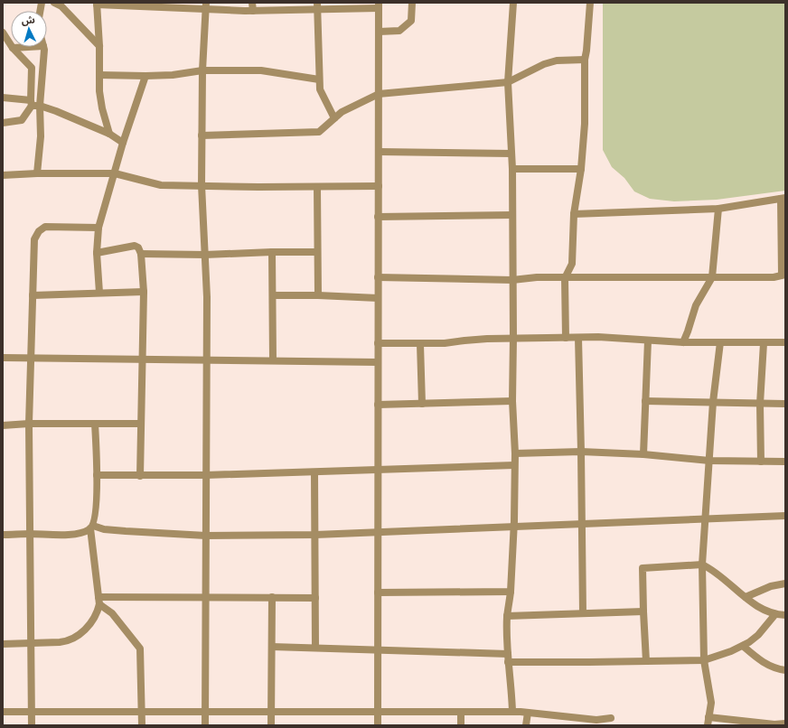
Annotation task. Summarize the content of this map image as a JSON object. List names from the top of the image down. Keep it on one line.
{"north":"top"}
